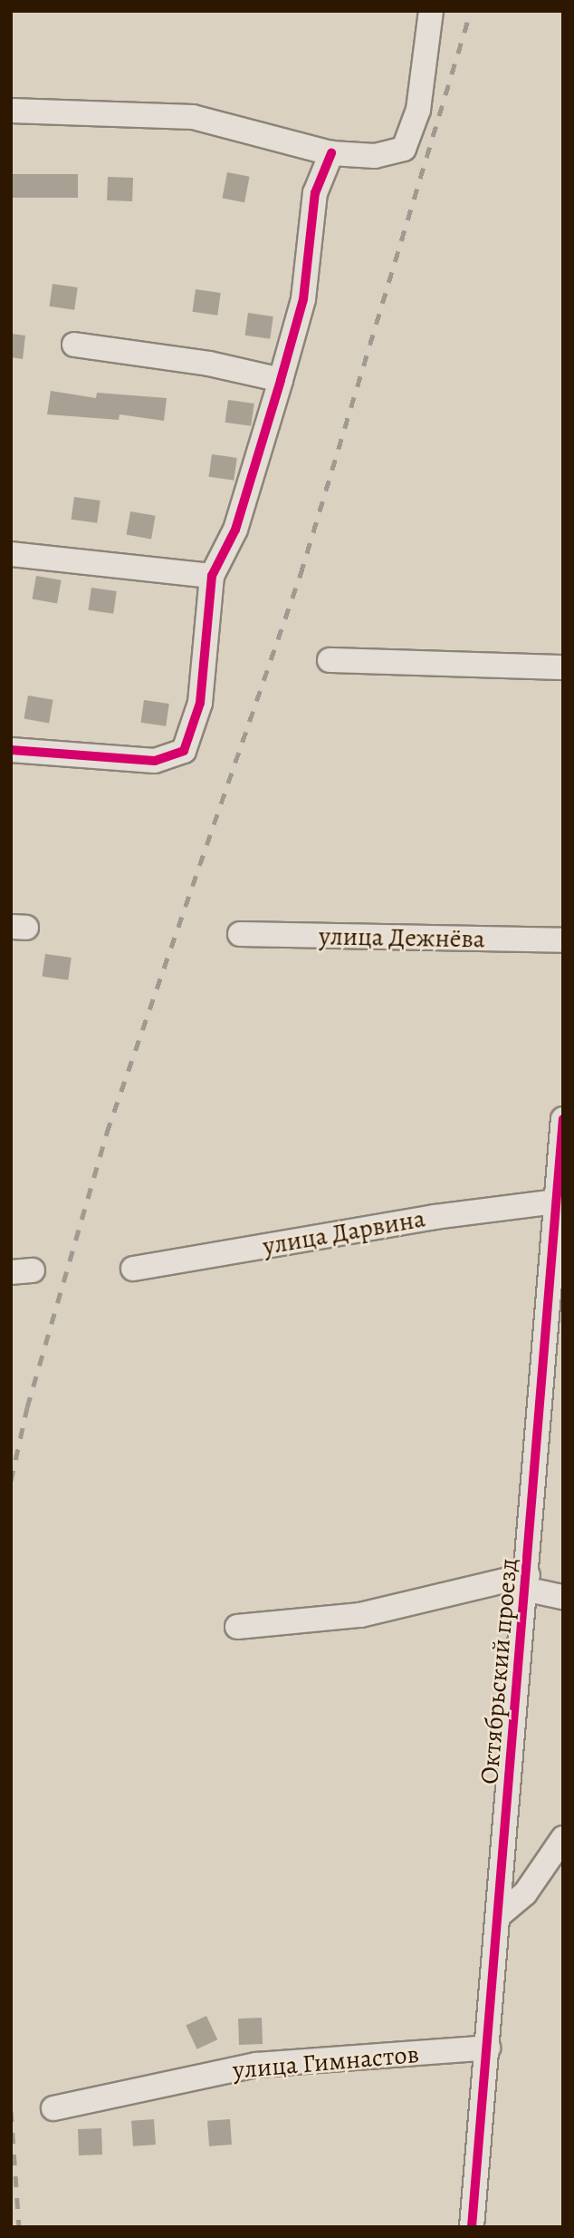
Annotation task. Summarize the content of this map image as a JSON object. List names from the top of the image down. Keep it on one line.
{"streets":{"street":["улица Дежнёва","улица Дарвина","Октябрьский проезд","улица Гимнастов"]},"crossings":[["улица Дарвина","Октябрьский проезд"],["Октябрьский проезд","улица Гимнастов"]]}
